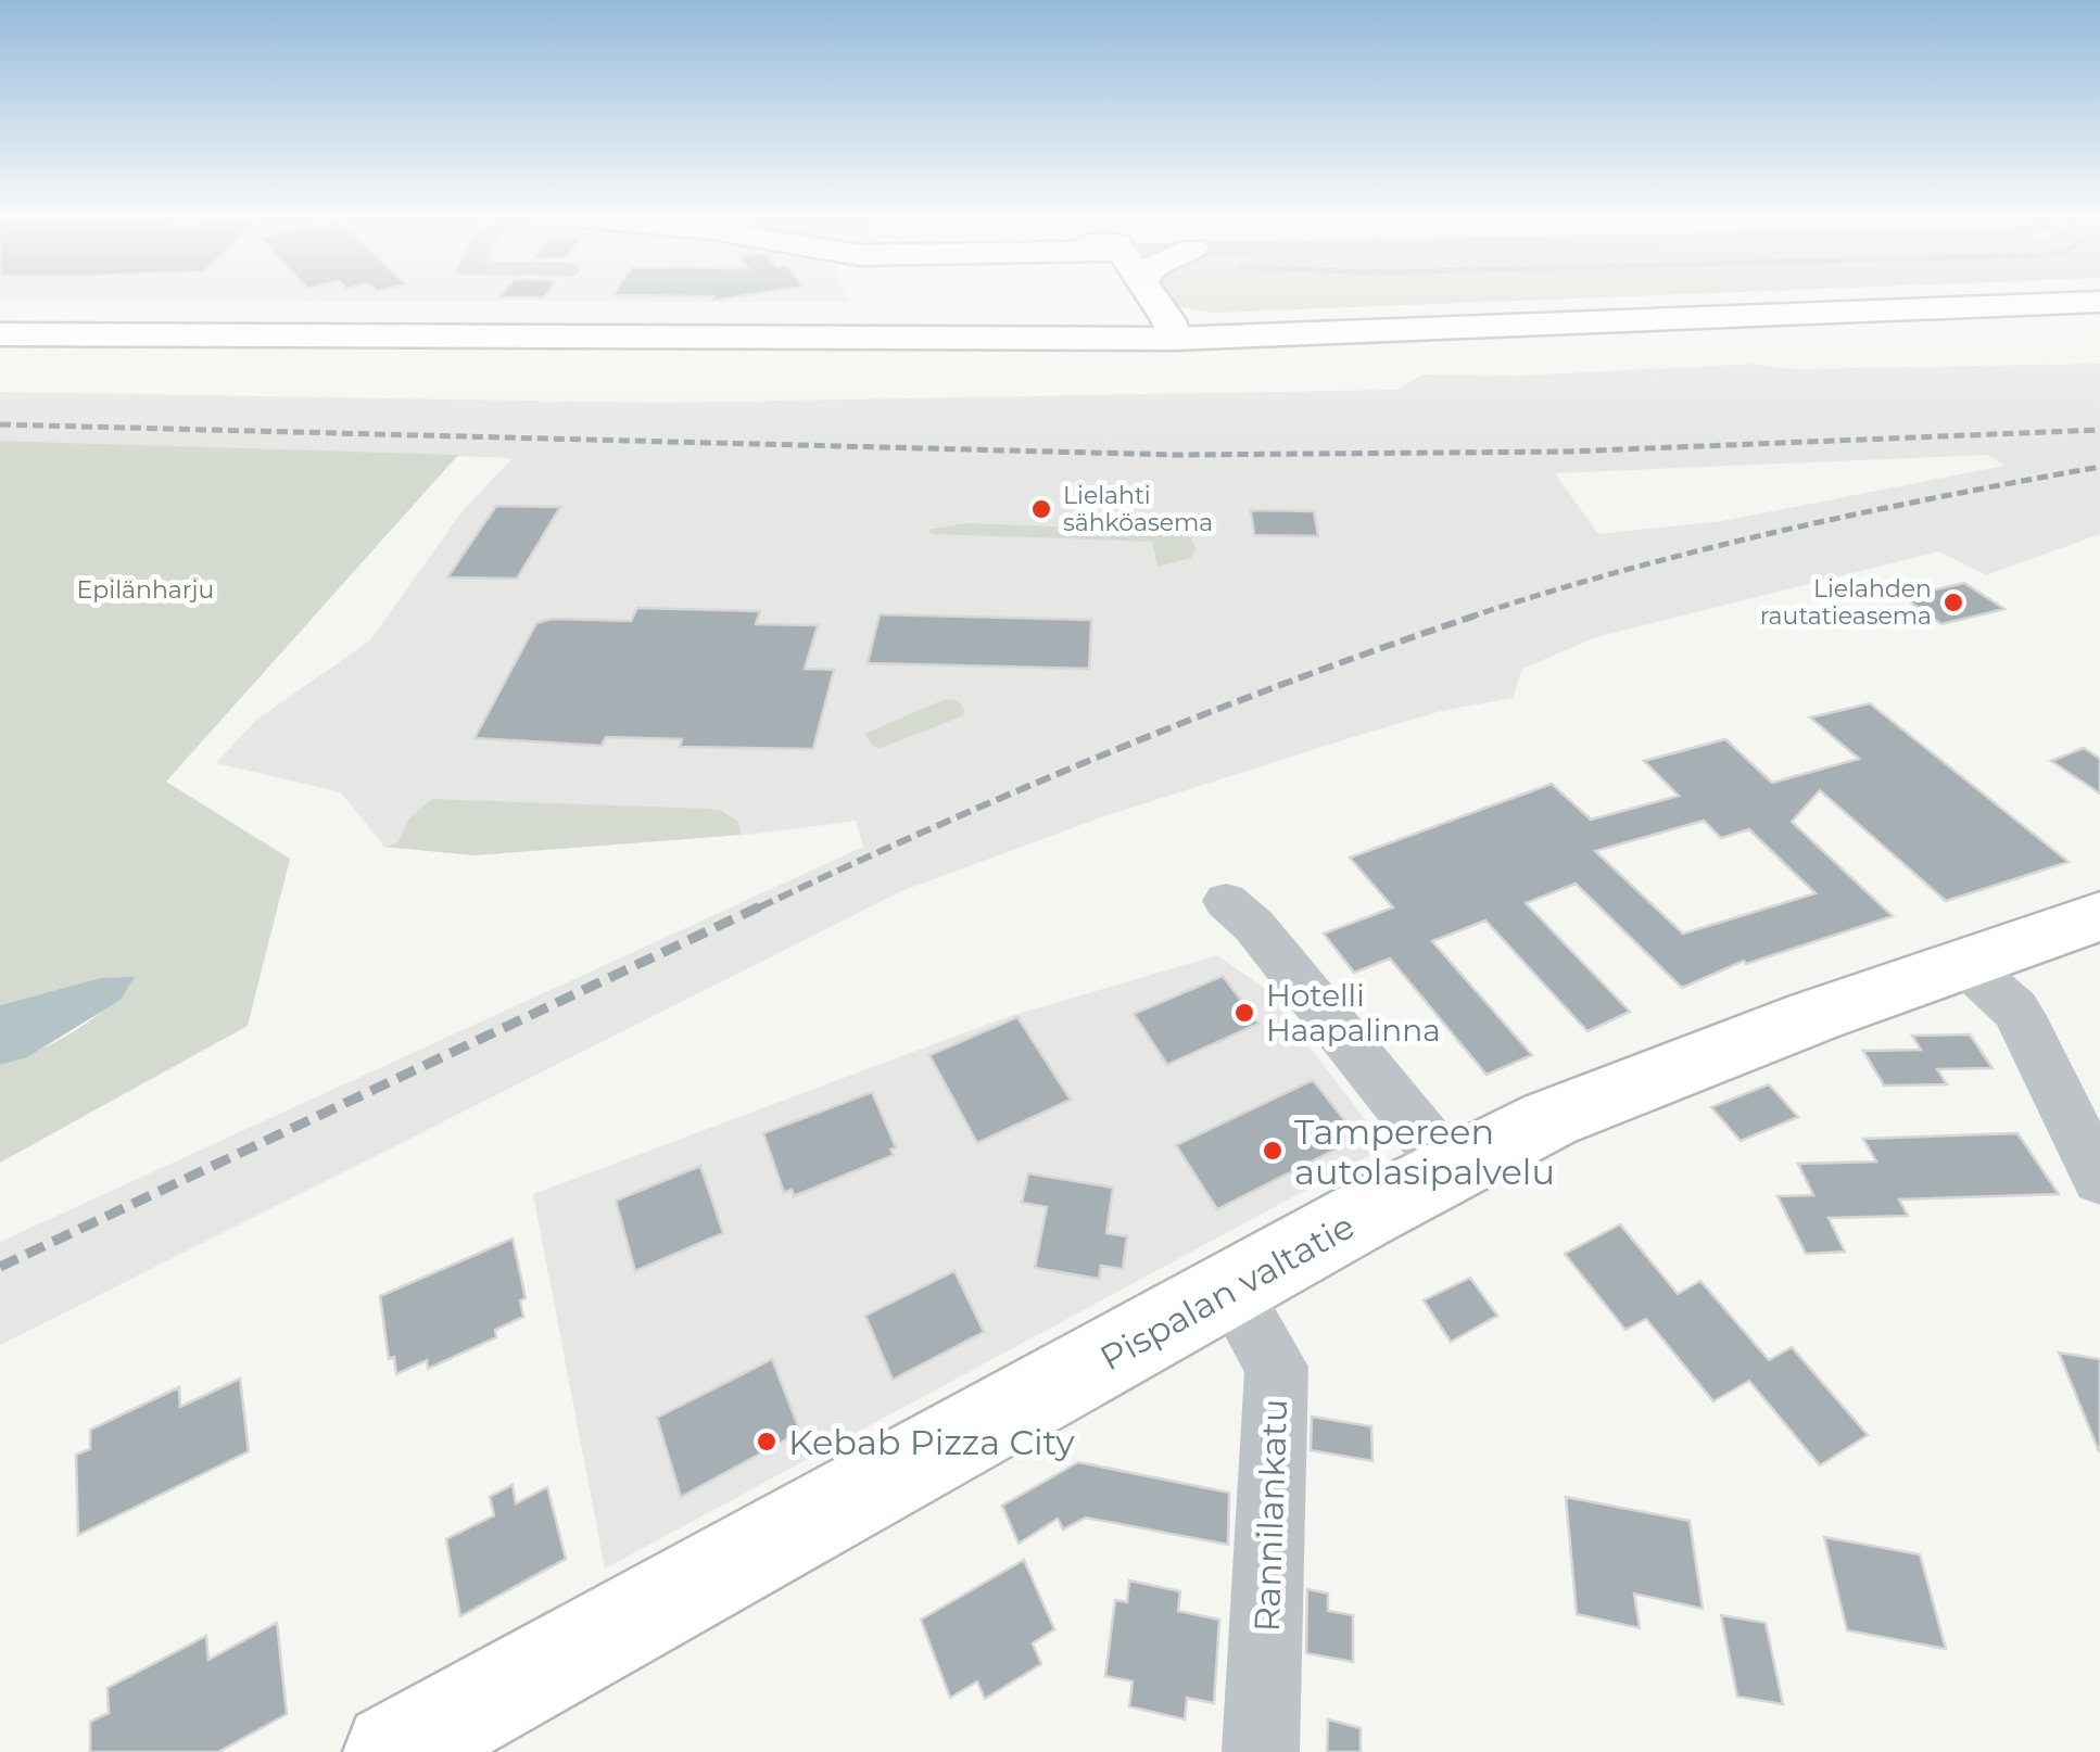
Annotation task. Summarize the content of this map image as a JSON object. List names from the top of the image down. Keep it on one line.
{"streets":{"main road":["Pispalan valtatie"],"street":["Rannilankatu"]},"crossings":[["Pispalan valtatie","Rannilankatu"]],"parks":["Epilänharju"],"places":["Lielahti sähköasema","Lielahden rautatieasema","Hotelli Haapalinna","Tampereen autolasipalvelu","Kebab Pizza City"]}
